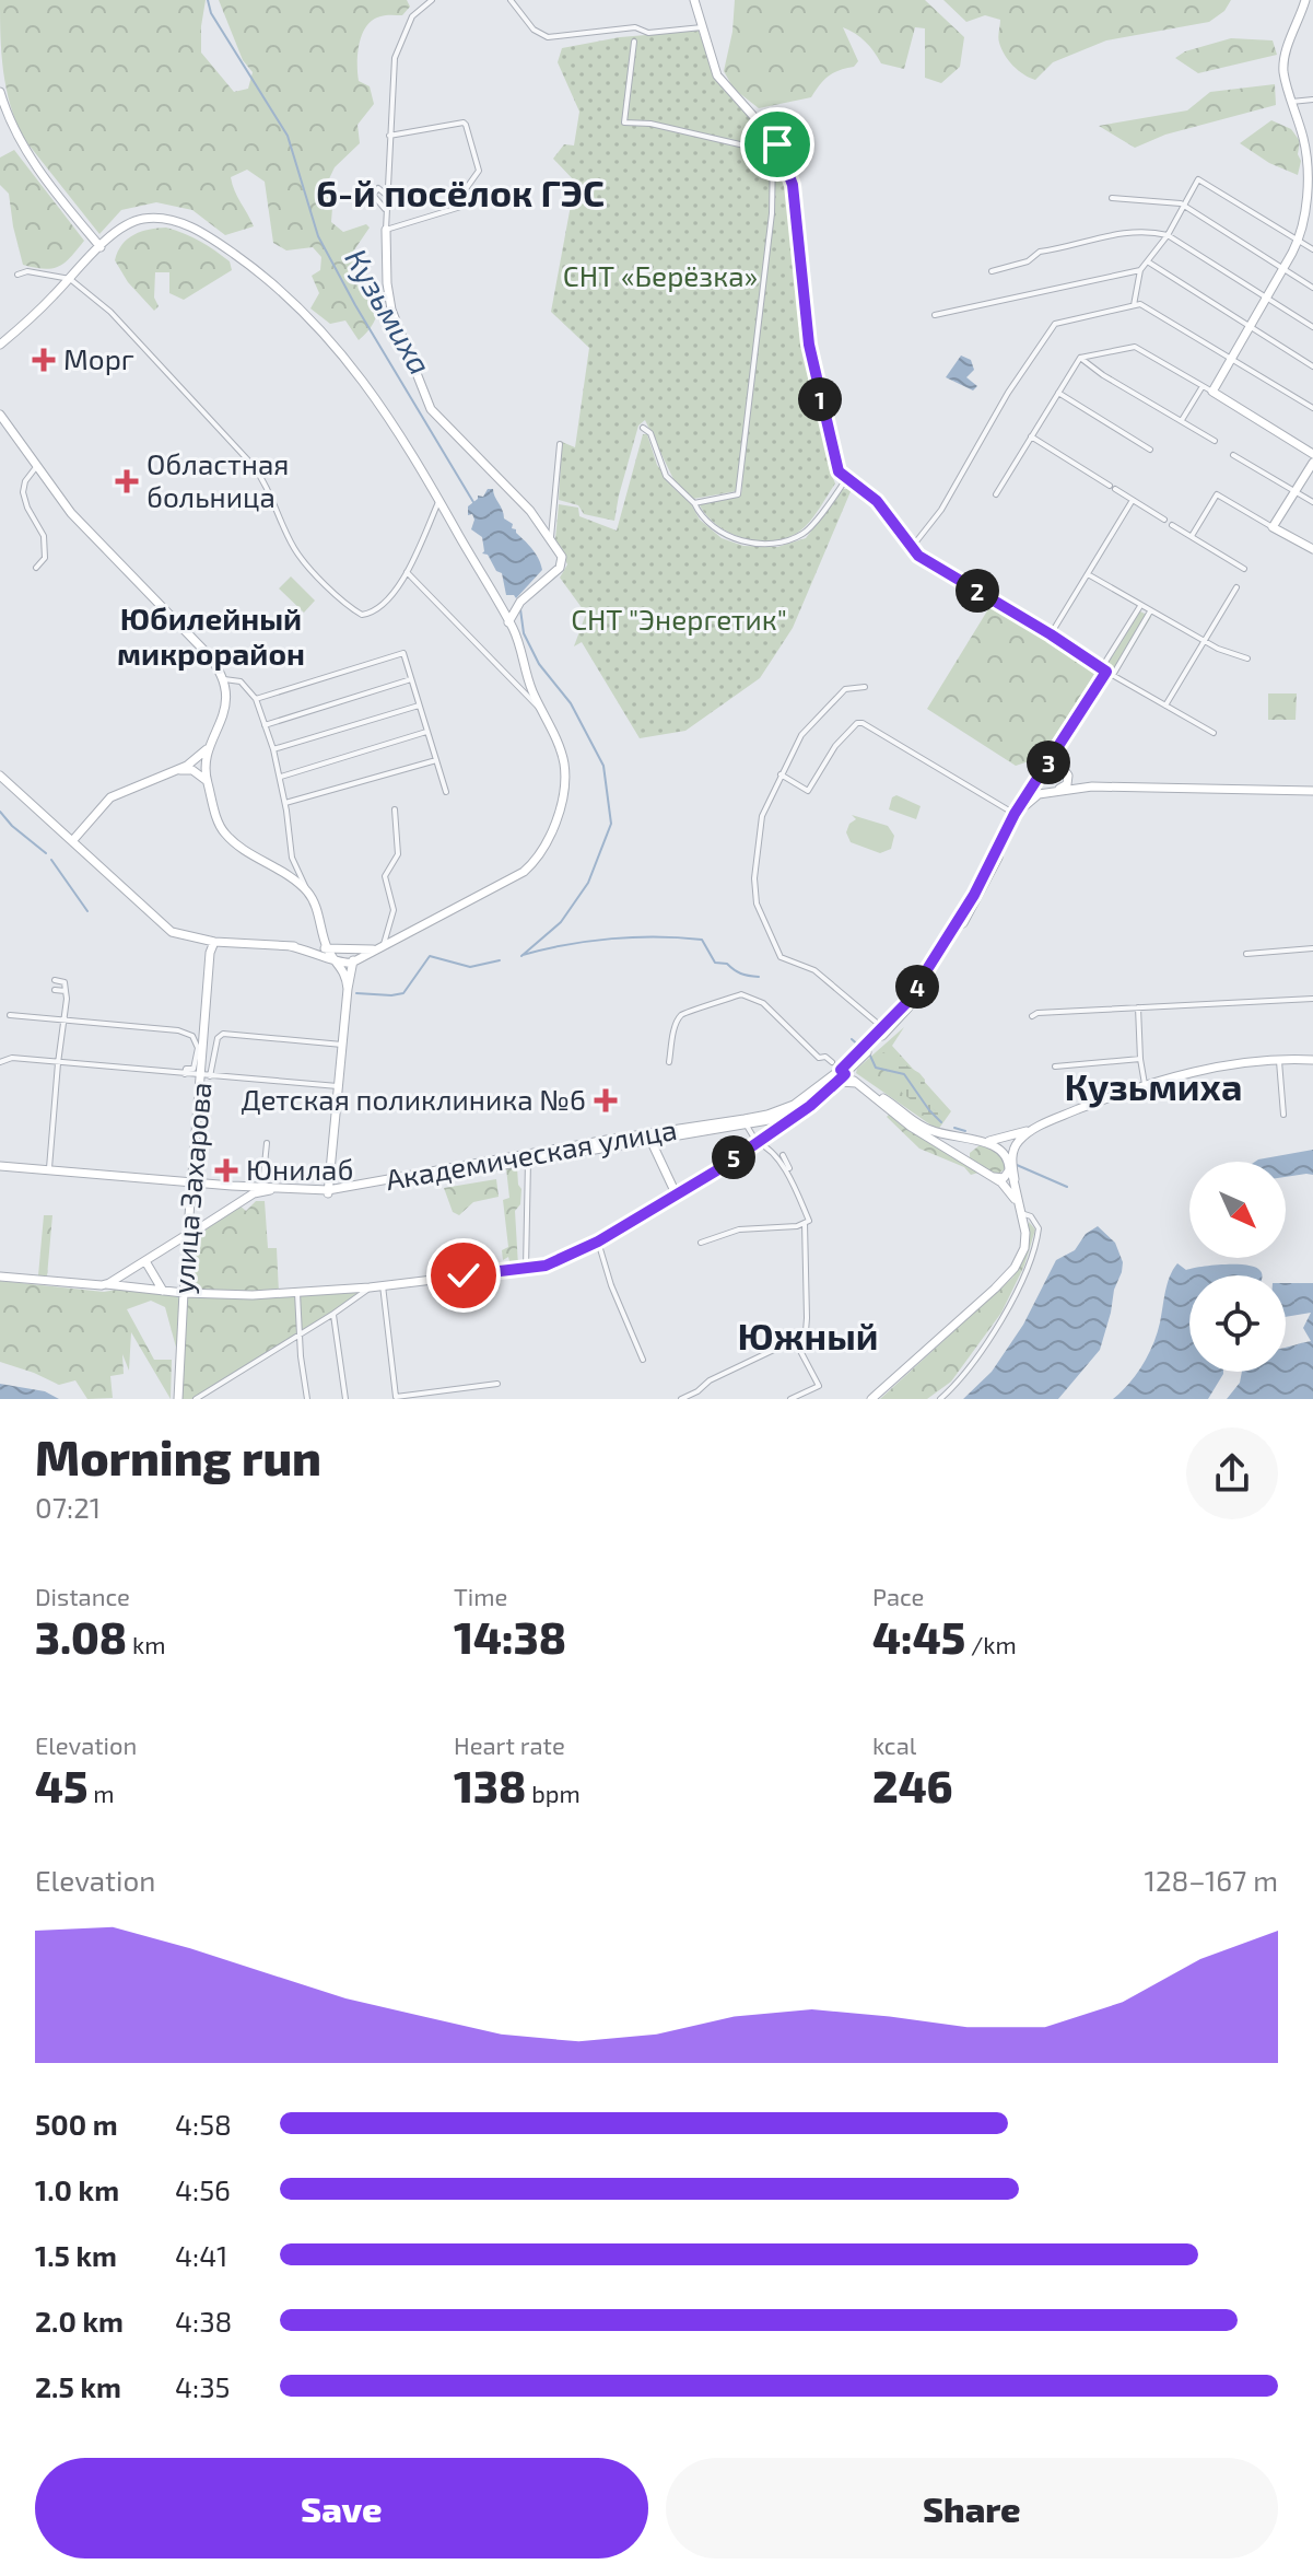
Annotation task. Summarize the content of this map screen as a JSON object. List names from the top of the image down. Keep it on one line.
{"streets":{"main road":["Академическая улица","улица Захарова"]},"districts":["6-й посёлок ГЭС","Юбилейный микрорайон","Кузьмиха","Южный"],"water":["Кузьмиха"],"parks":["СНТ «Берёзка»","СНТ \"Энергетик\""],"places":{"health":["Морг","Областная больница","Детская поликлиника №6","Юнилаб"]},"north":"bottom right","page":{"pins":["1","2","3","4","5"],"heading":["Morning run","07:21"],"stats":[["Distance","3.08 km"],["Time","14:38"],["Pace","4:45 /km"],["Elevation","45 m"],["Heart rate","138 bpm"],["kcal","246"]],"chart":["Elevation","128–167 m"],"list":[{"name":"500 m","note":"4:58"},{"name":"1.0 km","note":"4:56"},{"name":"1.5 km","note":"4:41"},{"name":"2.0 km","note":"4:38"},{"name":"2.5 km","note":"4:35"}],"buttons":["Save","Share"]}}
